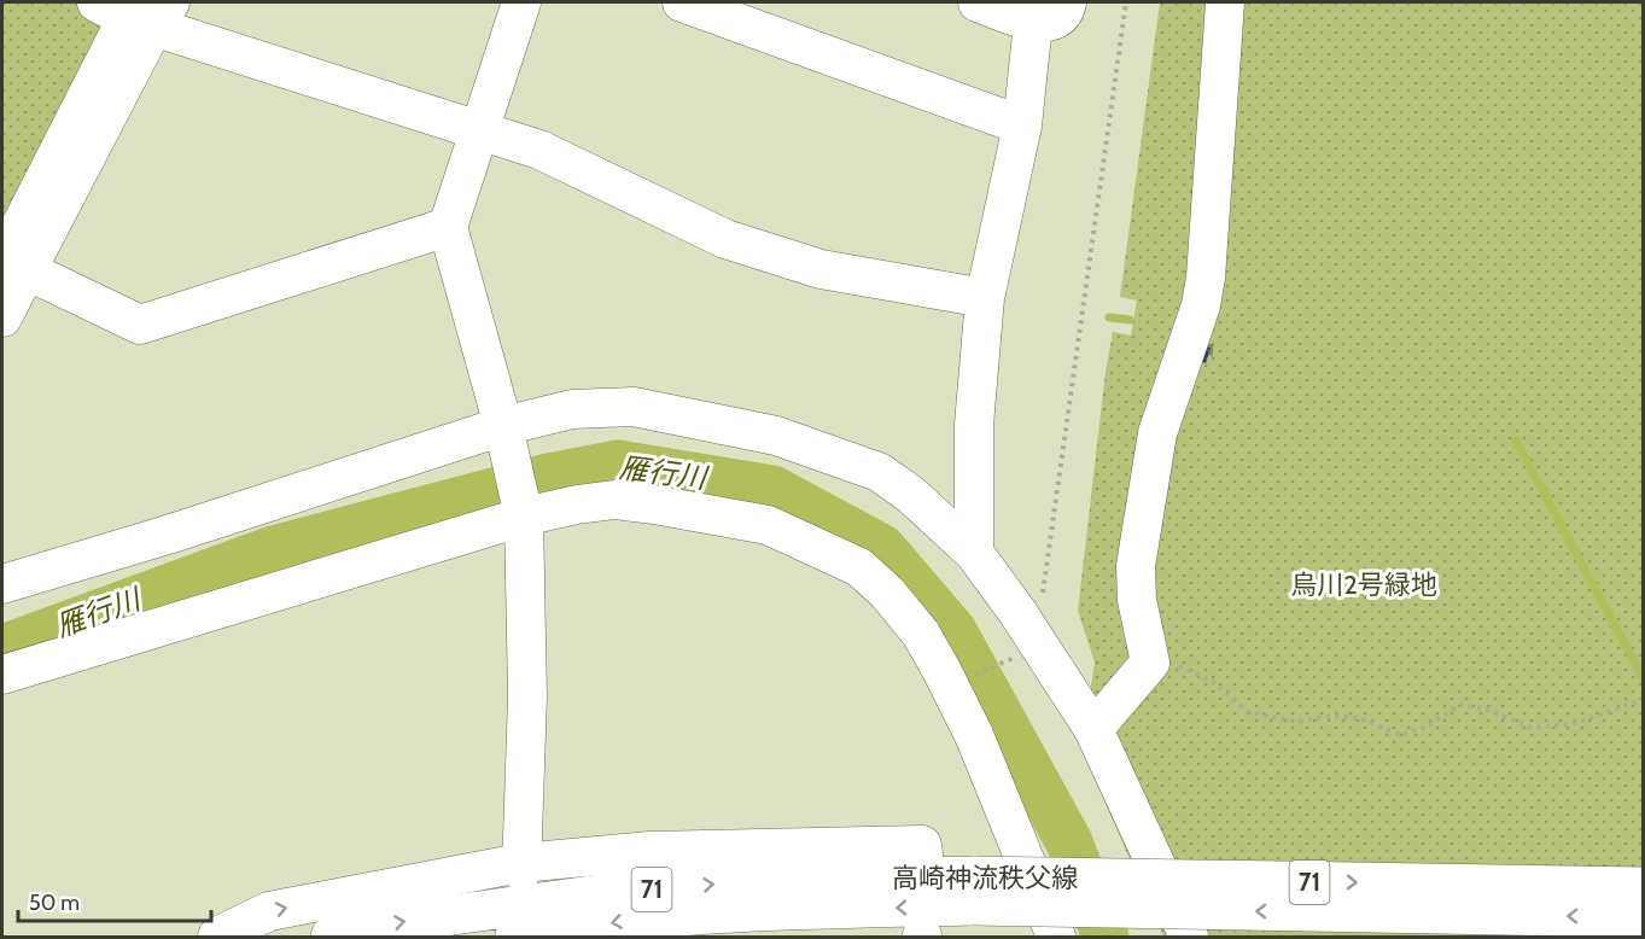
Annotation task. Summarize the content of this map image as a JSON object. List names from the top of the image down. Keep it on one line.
{"streets":{"main road":["高崎神流秩父線","71"]},"water":["雁行川"],"parks":["烏川2号緑地"],"scale_bar":"50 m"}
